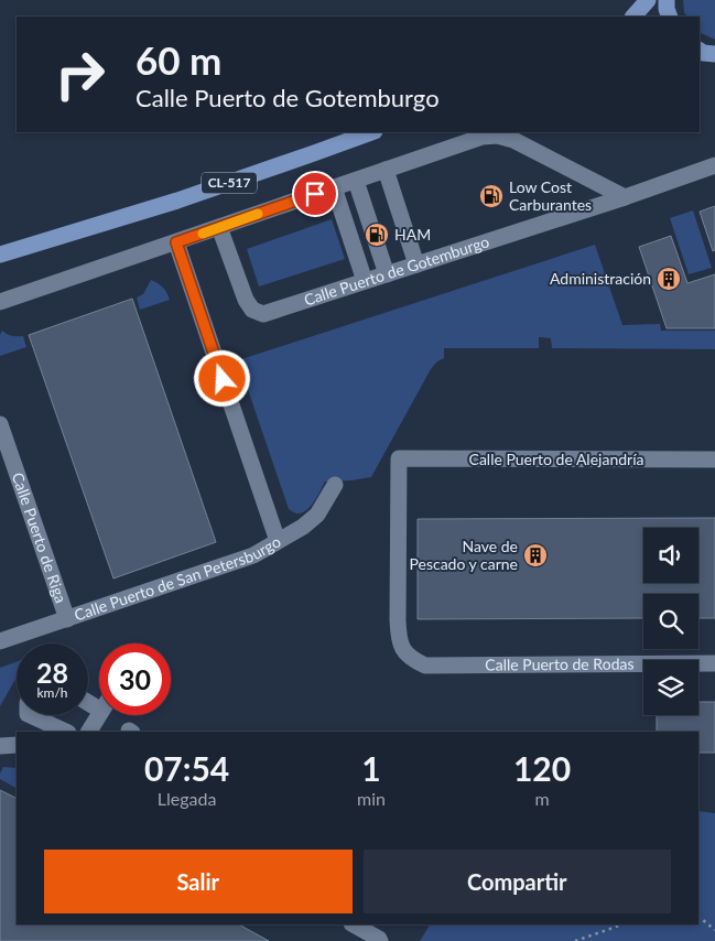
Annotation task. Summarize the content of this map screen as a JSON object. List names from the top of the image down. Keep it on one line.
{"streets":{"main road":["CL-517"],"street":["Calle Puerto de Gotemburgo","Calle Puerto de Alejandría","Calle Puerto de Riga","Calle Puerto de San Petersburgo","Calle Puerto de Rodas"]},"crossings":[["Calle Puerto de Alejandría","Calle Puerto de Rodas"],["Calle Puerto de Riga","Calle Puerto de San Petersburgo"]],"places":{"fuel station":["Low Cost Carburantes","HAM"],"building":["Administración","Nave de Pescado y carne"]},"page":{"turn":["60 m","Calle Puerto de Gotemburgo"],"speed":"28 km/h","limit":"30","eta":["07:54","Llegada","1","min","120","m"],"buttons":["Salir","Compartir"]}}
